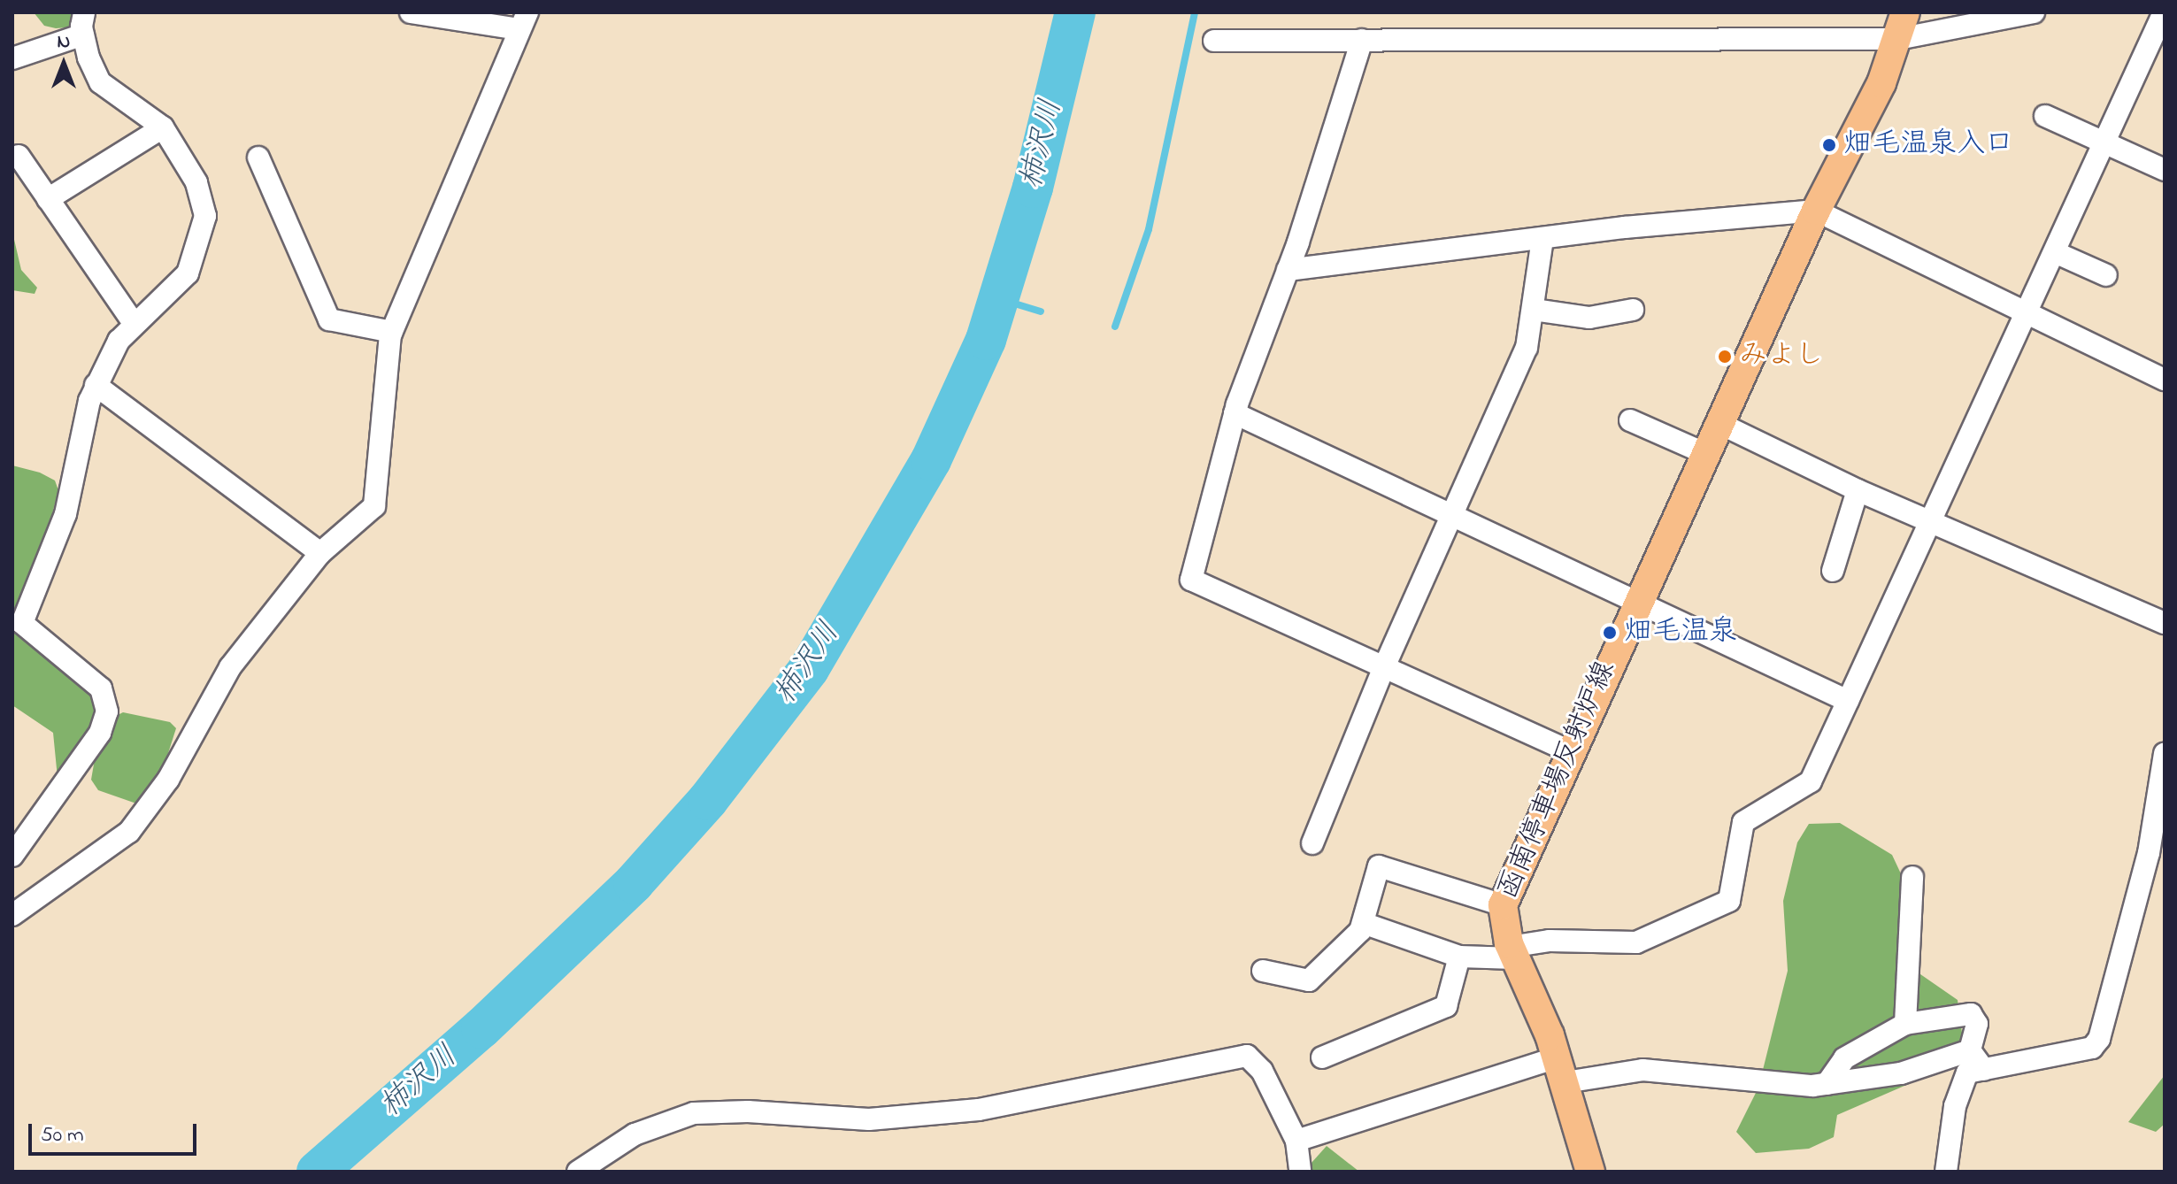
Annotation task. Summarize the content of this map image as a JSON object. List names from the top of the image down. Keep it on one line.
{"streets":{"main road":["函南停車場反射炉線"]},"water":["柿沢川"],"places":["畑毛温泉入口","みよし","畑毛温泉"],"scale_bar":"50 m","north":"top"}
